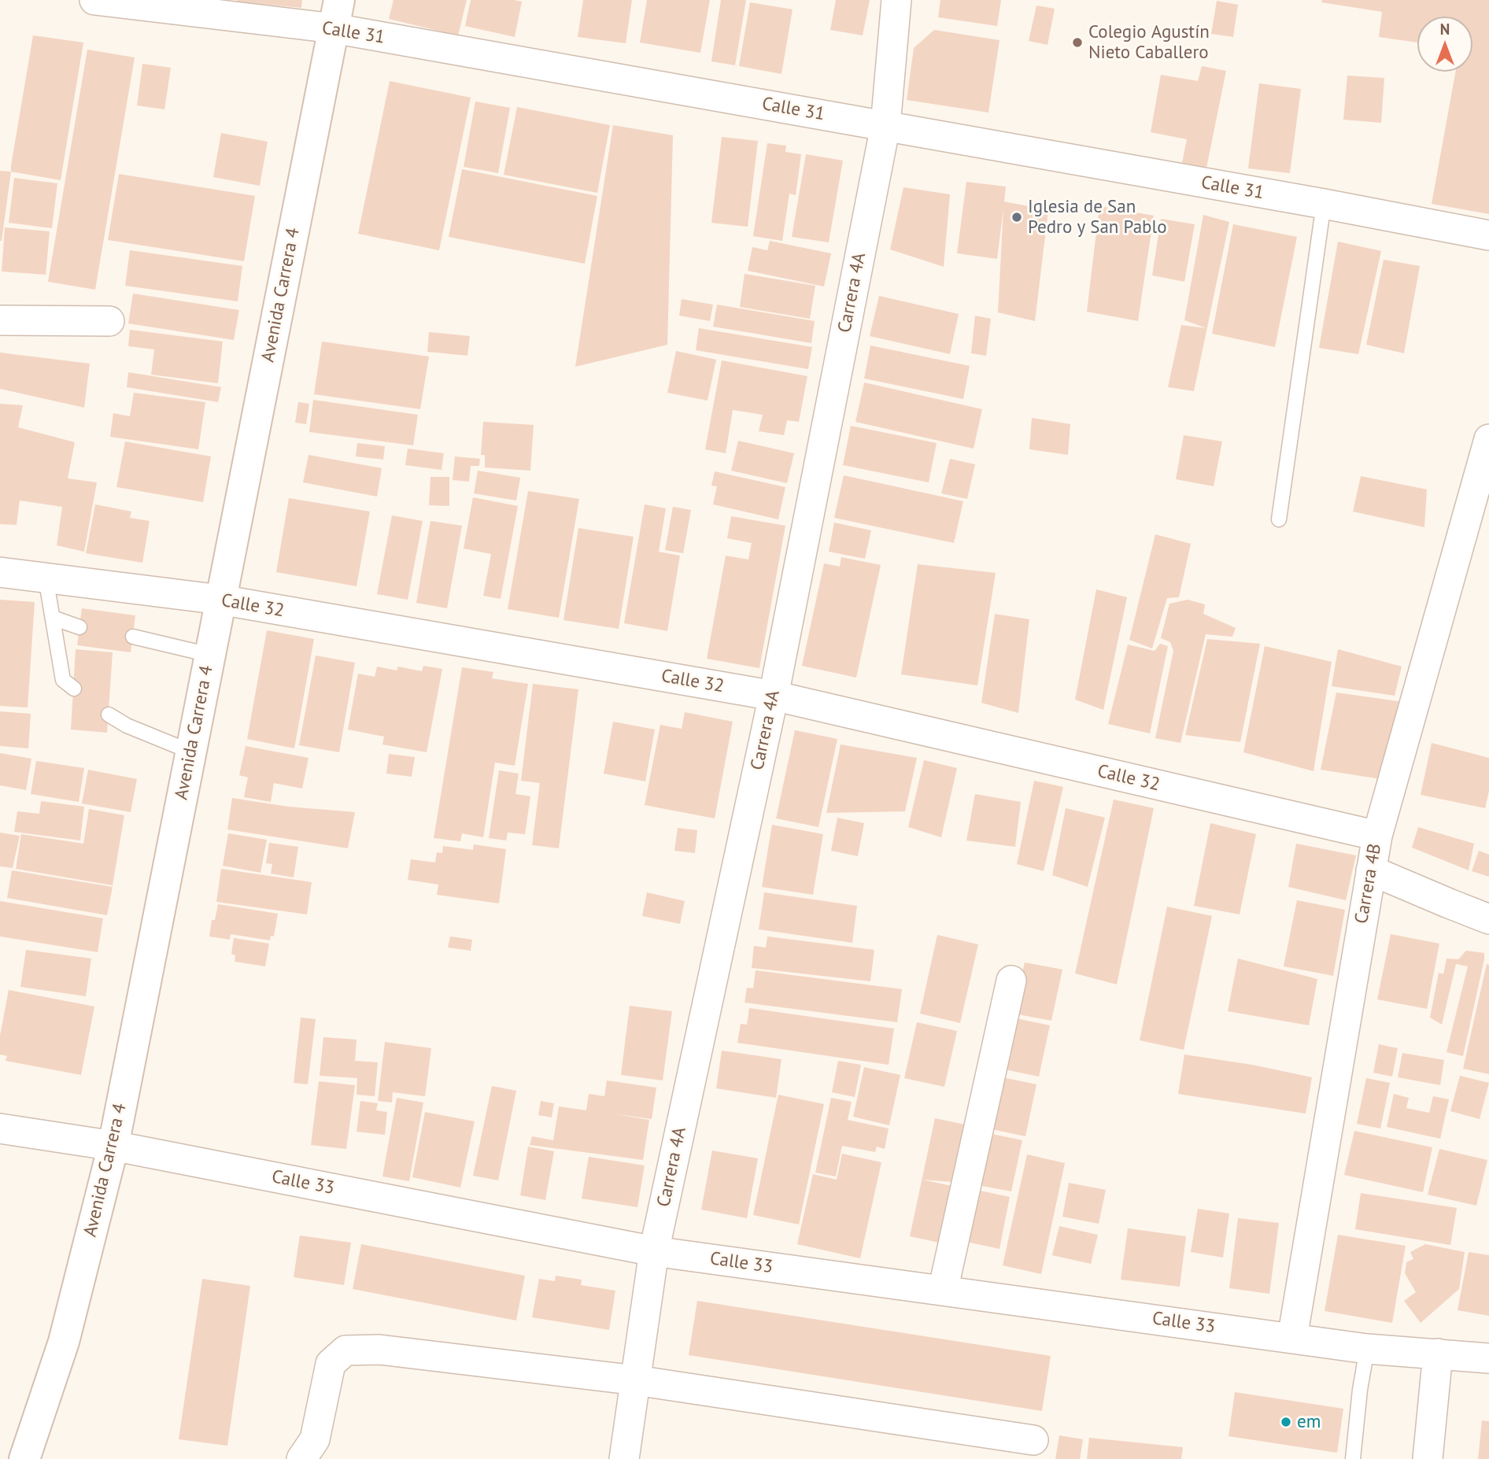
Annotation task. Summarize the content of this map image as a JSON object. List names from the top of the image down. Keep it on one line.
{"streets":{"main road":["Avenida Carrera 4"],"street":["Calle 31","Carrera 4A","Calle 32","Carrera 4B","Calle 33"]},"crossings":[["Calle 31","Carrera 4A"],["Calle 31","Avenida Carrera 4"],["Carrera 4A","Calle 32"],["Carrera 4A","Calle 33"],["Avenida Carrera 4","Calle 32"],["Avenida Carrera 4","Calle 33"],["Calle 32","Carrera 4B"],["Carrera 4B","Calle 33"]],"places":["Colegio Agustín Nieto Caballero","Iglesia de San Pedro y San Pablo","em"],"north":"top"}
